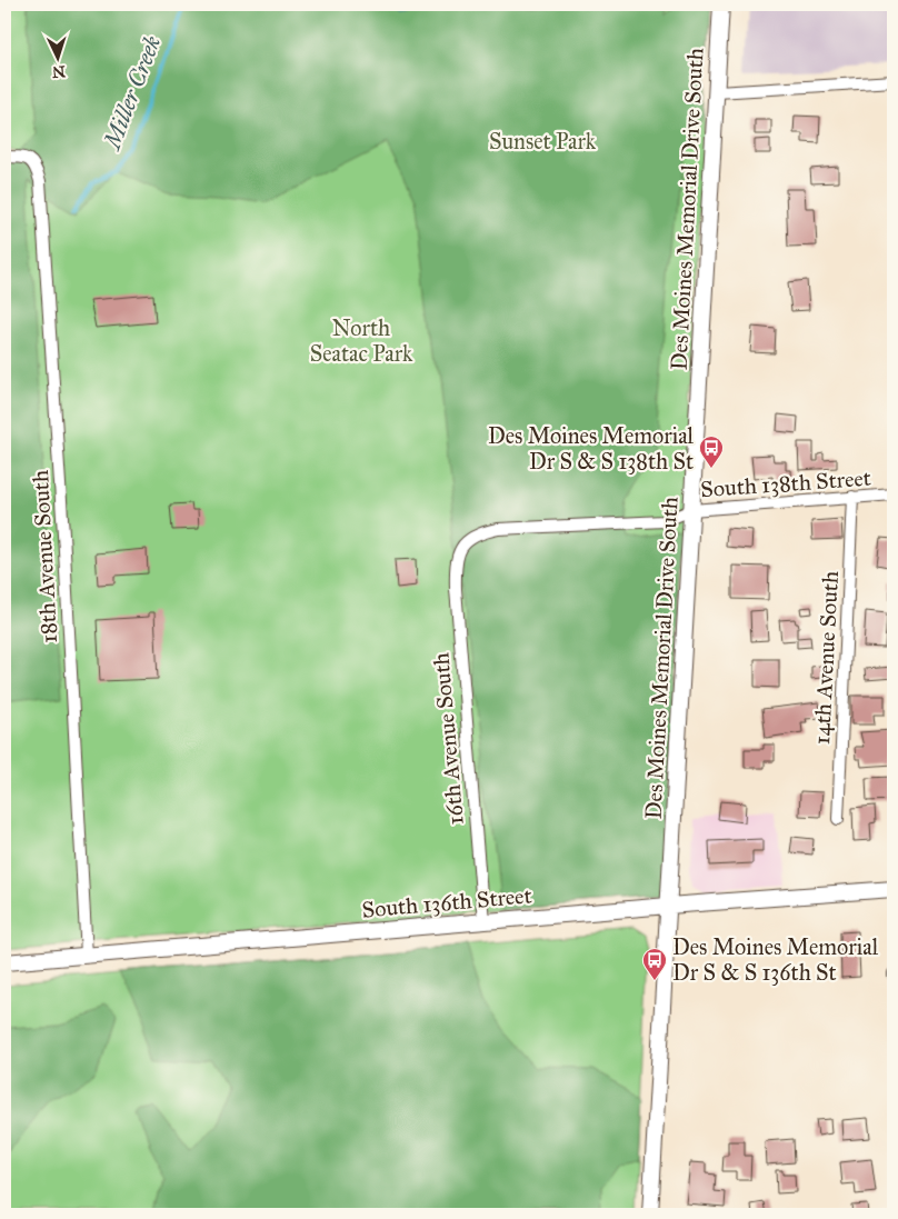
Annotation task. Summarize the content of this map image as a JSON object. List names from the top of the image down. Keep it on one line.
{"streets":{"main road":["Des Moines Memorial Drive South","South 136th Street"],"street":["South 138th Street","18th Avenue South","14th Avenue South","16th Avenue South"]},"crossings":[["Des Moines Memorial Drive South","South 138th Street"],["Des Moines Memorial Drive South","South 136th Street"],["South 138th Street","14th Avenue South"],["South 138th Street","16th Avenue South"],["18th Avenue South","South 136th Street"],["16th Avenue South","South 136th Street"]],"water":["Miller Creek"],"parks":["Sunset Park","North Seatac Park"],"places":{"bus stop":["Des Moines Memorial Dr S & S 138th St","Des Moines Memorial Dr S & S 136th St"]},"north":"bottom"}
